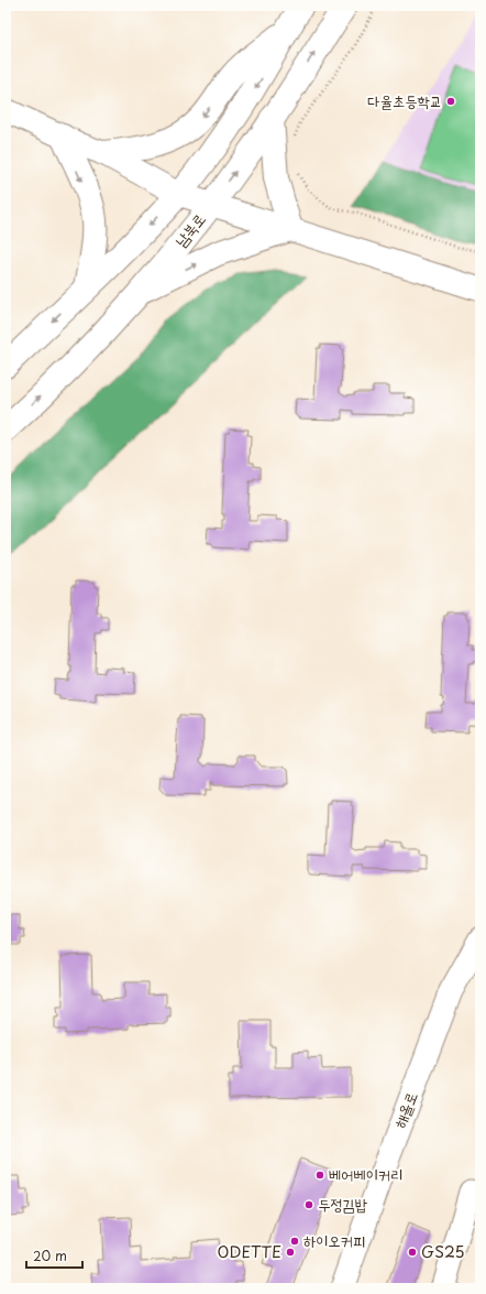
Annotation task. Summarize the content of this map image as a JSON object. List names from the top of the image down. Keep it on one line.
{"streets":{"main road":["남북로"],"street":["해올로"]},"places":["다율초등학교","베어베이커리","두정김밥","하이오커피","ODETTE","GS25"],"scale_bar":"20 m"}
